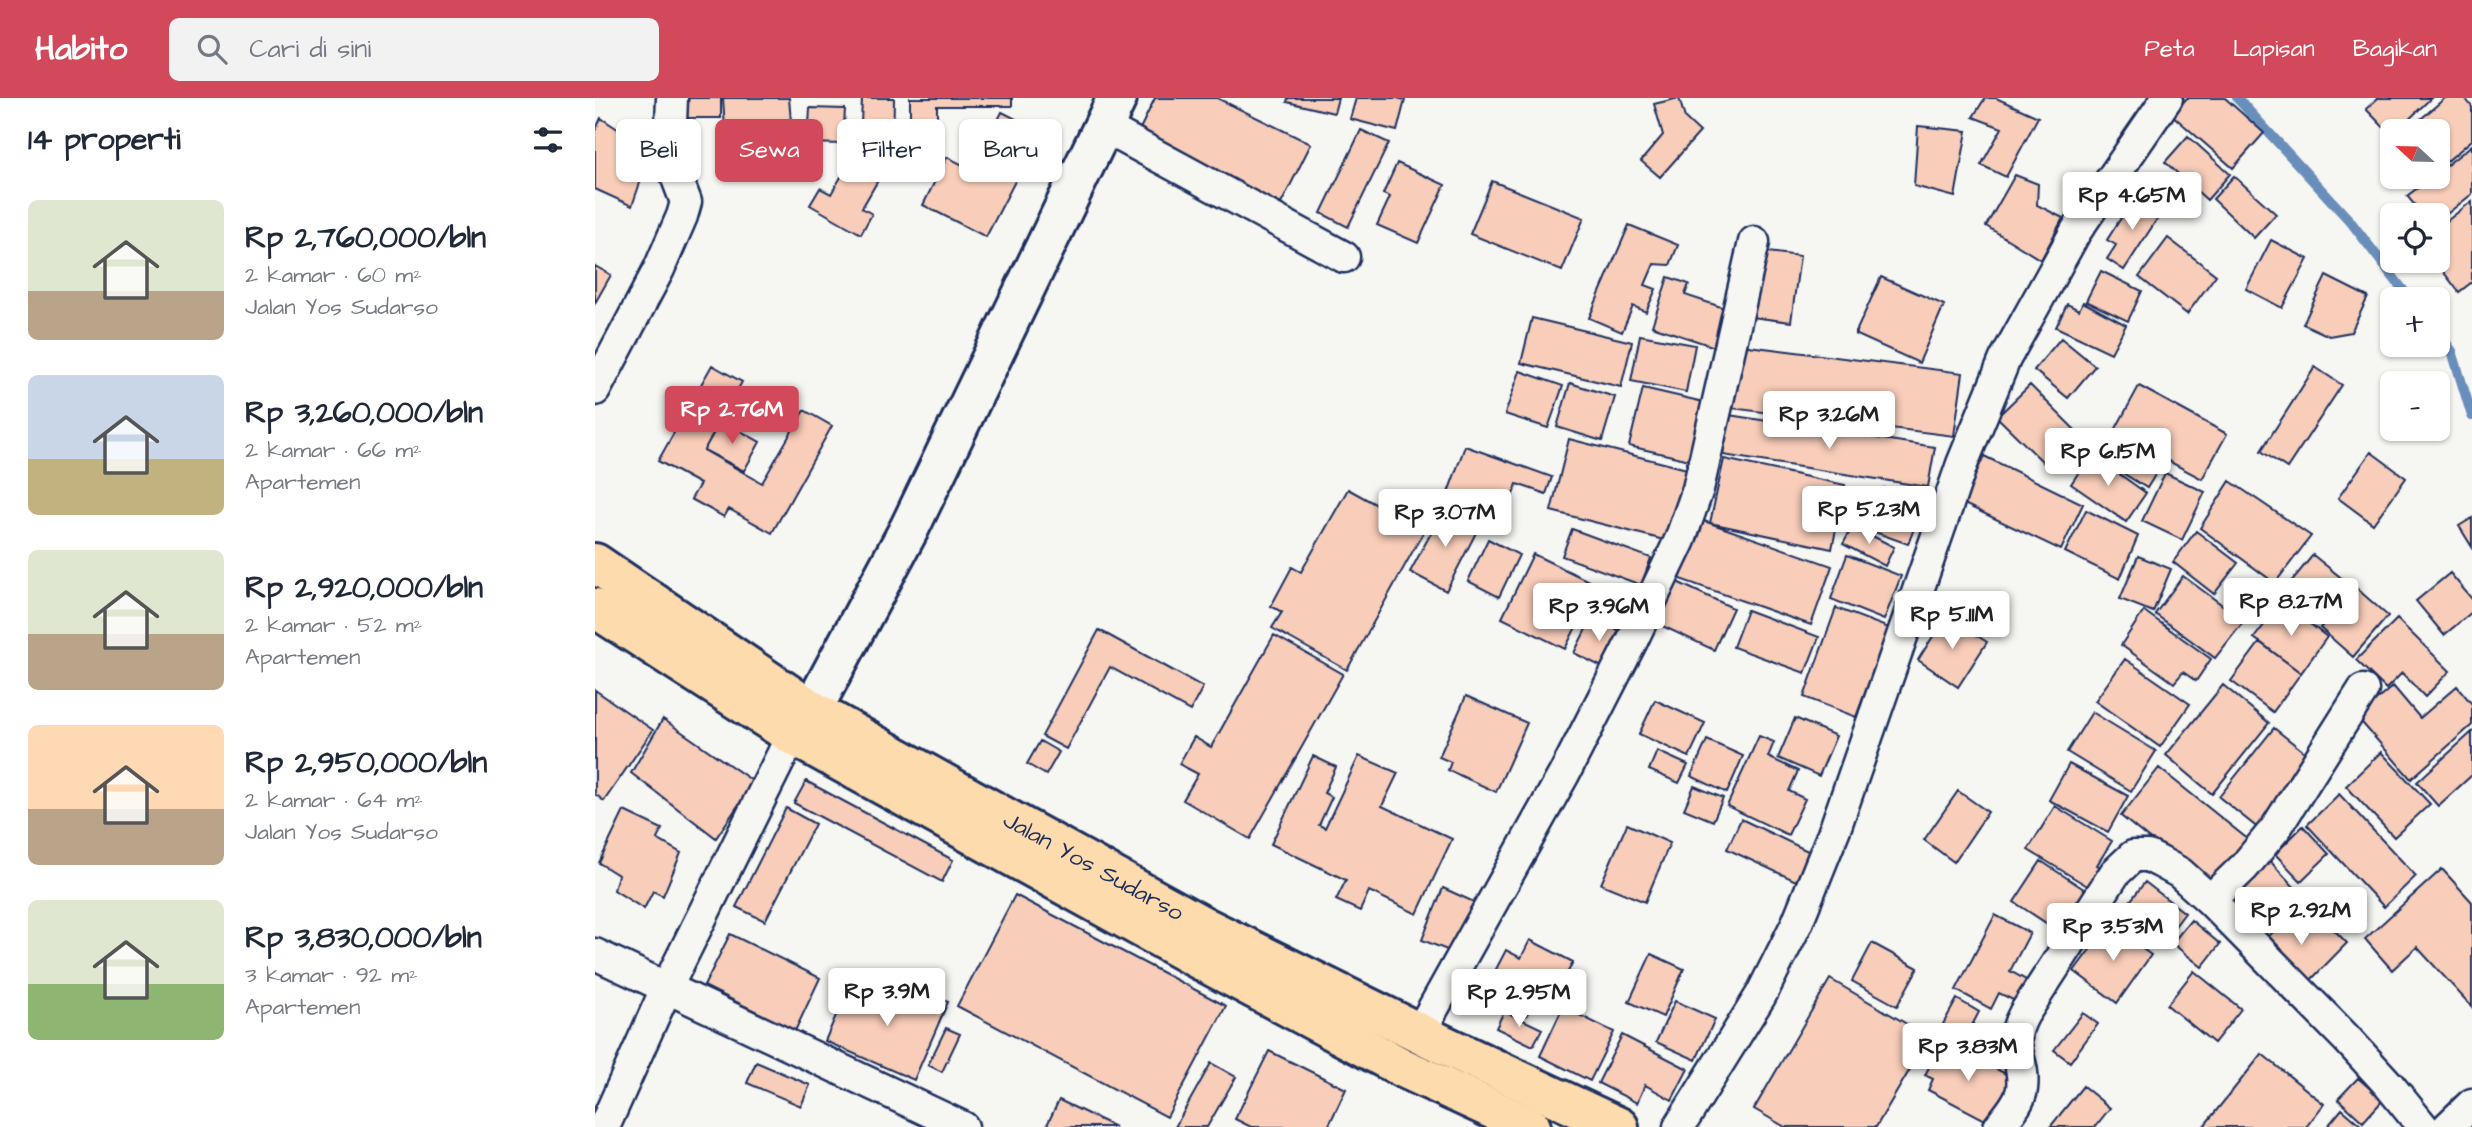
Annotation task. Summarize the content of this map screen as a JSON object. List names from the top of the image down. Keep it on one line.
{"streets":{"highway":["Jalan Yos Sudarso"]},"north":"left","page":{"header":"Habito","search":"Cari di sini","nav":["Peta","Lapisan","Bagikan"],"heading":"14 properti","map_buttons":["+","−"],"chip":["Beli","Sewa","Filter","Baru"],"price":["Rp 4.65M","Rp 2.76M","Rp 3.26M","Rp 6.15M","Rp 5.23M","Rp 3.07M","Rp 8.27M","Rp 3.96M","Rp 5.11M","Rp 2.92M","Rp 3.53M","Rp 3.9M","Rp 2.95M","Rp 3.83M"],"list":[{"name":"Rp 2,760,000/bln","note":"2 kamar · 60 m² · Jalan Yos Sudarso"},{"name":"Rp 3,260,000/bln","note":"2 kamar · 66 m² · Apartemen"},{"name":"Rp 2,920,000/bln","note":"2 kamar · 52 m² · Apartemen"},{"name":"Rp 2,950,000/bln","note":"2 kamar · 64 m² · Jalan Yos Sudarso"},{"name":"Rp 3,830,000/bln","note":"3 kamar · 92 m² · Apartemen"}]}}
